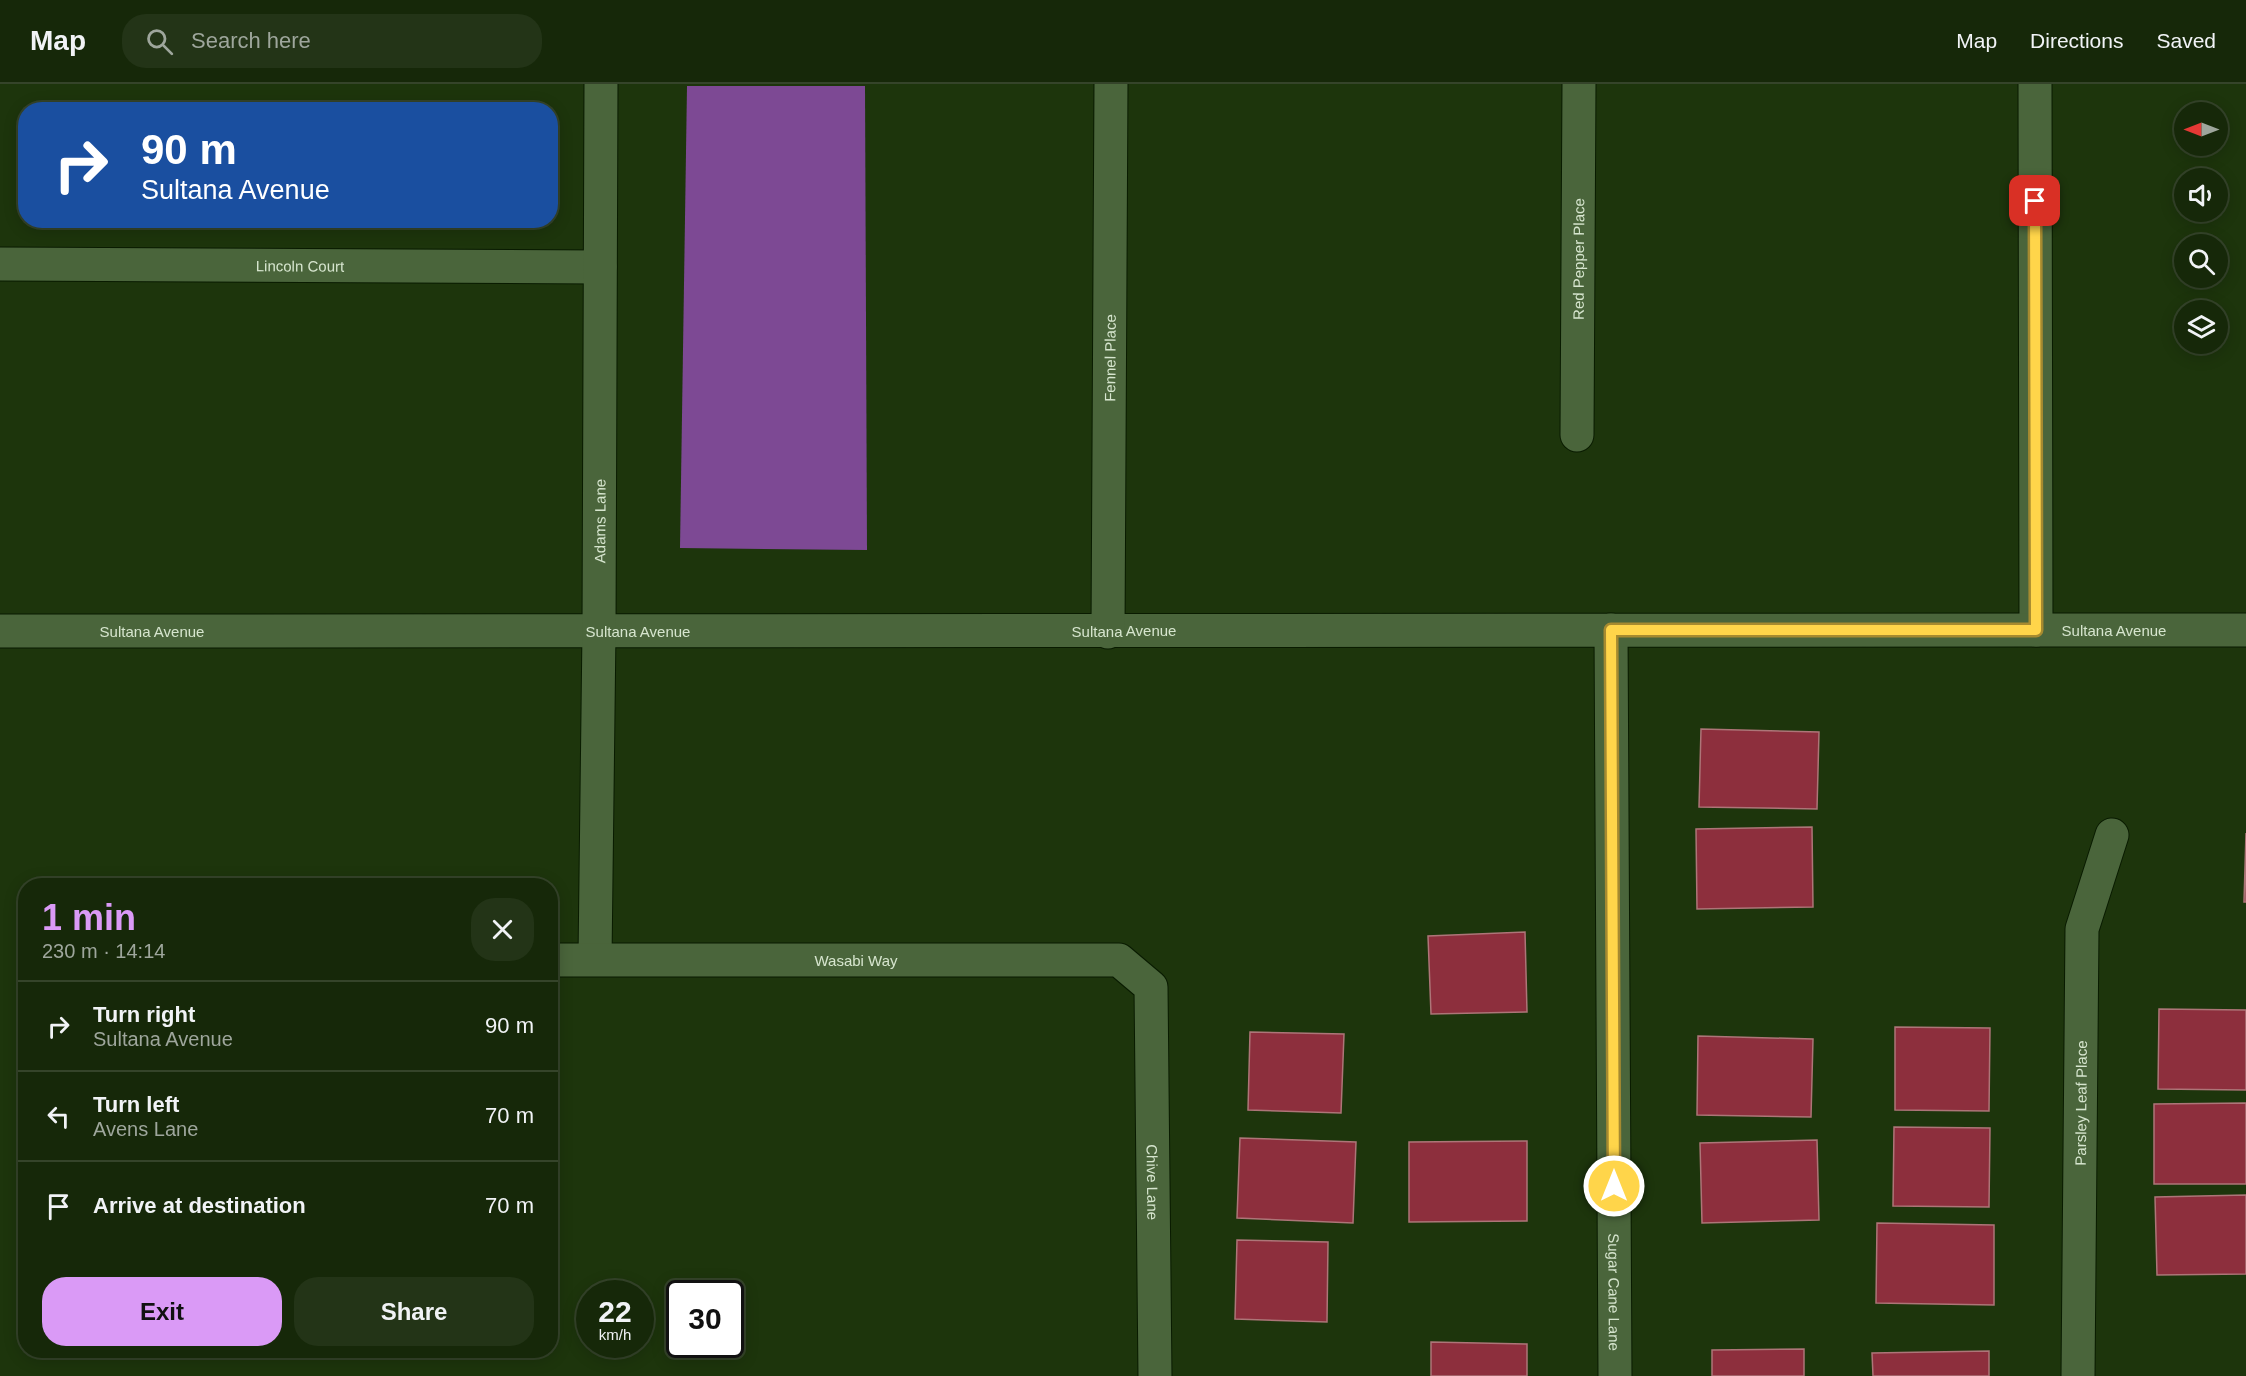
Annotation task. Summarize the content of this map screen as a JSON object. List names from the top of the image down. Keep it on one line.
{"streets":{"street":["Red Pepper Place","Lincoln Court","Fennel Place","Adams Lane","Sultana Avenue","Wasabi Way","Parsley Leaf Place","Chive Lane","Sugar Cane Lane"]},"crossings":[["Lincoln Court","Adams Lane"],["Fennel Place","Sultana Avenue"],["Adams Lane","Sultana Avenue"],["Adams Lane","Wasabi Way"],["Sultana Avenue","Sugar Cane Lane"],["Wasabi Way","Chive Lane"]],"north":"left","page":{"header":"Map","search":"Search here","nav":["Map","Directions","Saved"],"turn":["90 m","Sultana Avenue"],"heading":["1 min","230 m · 14:14"],"list":[{"name":"Turn right","note":"Sultana Avenue","value":"90 m"},{"name":"Turn left","note":"Avens Lane","value":"70 m"},{"name":"Arrive at destination","value":"70 m"}],"buttons":["Exit","Share"],"speed":"22 km/h","limit":"30"}}
